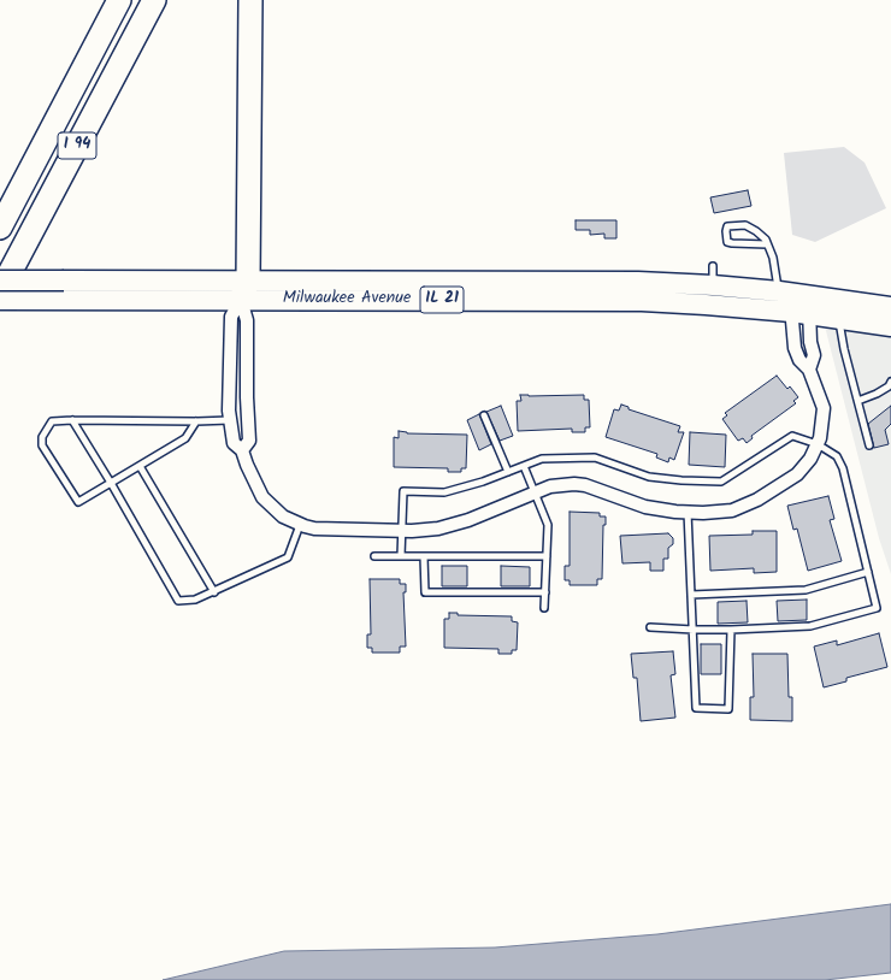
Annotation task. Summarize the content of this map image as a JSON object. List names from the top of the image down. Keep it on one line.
{"streets":{"highway":["I 94"],"main road":["Milwaukee Avenue","IL 21"]}}
